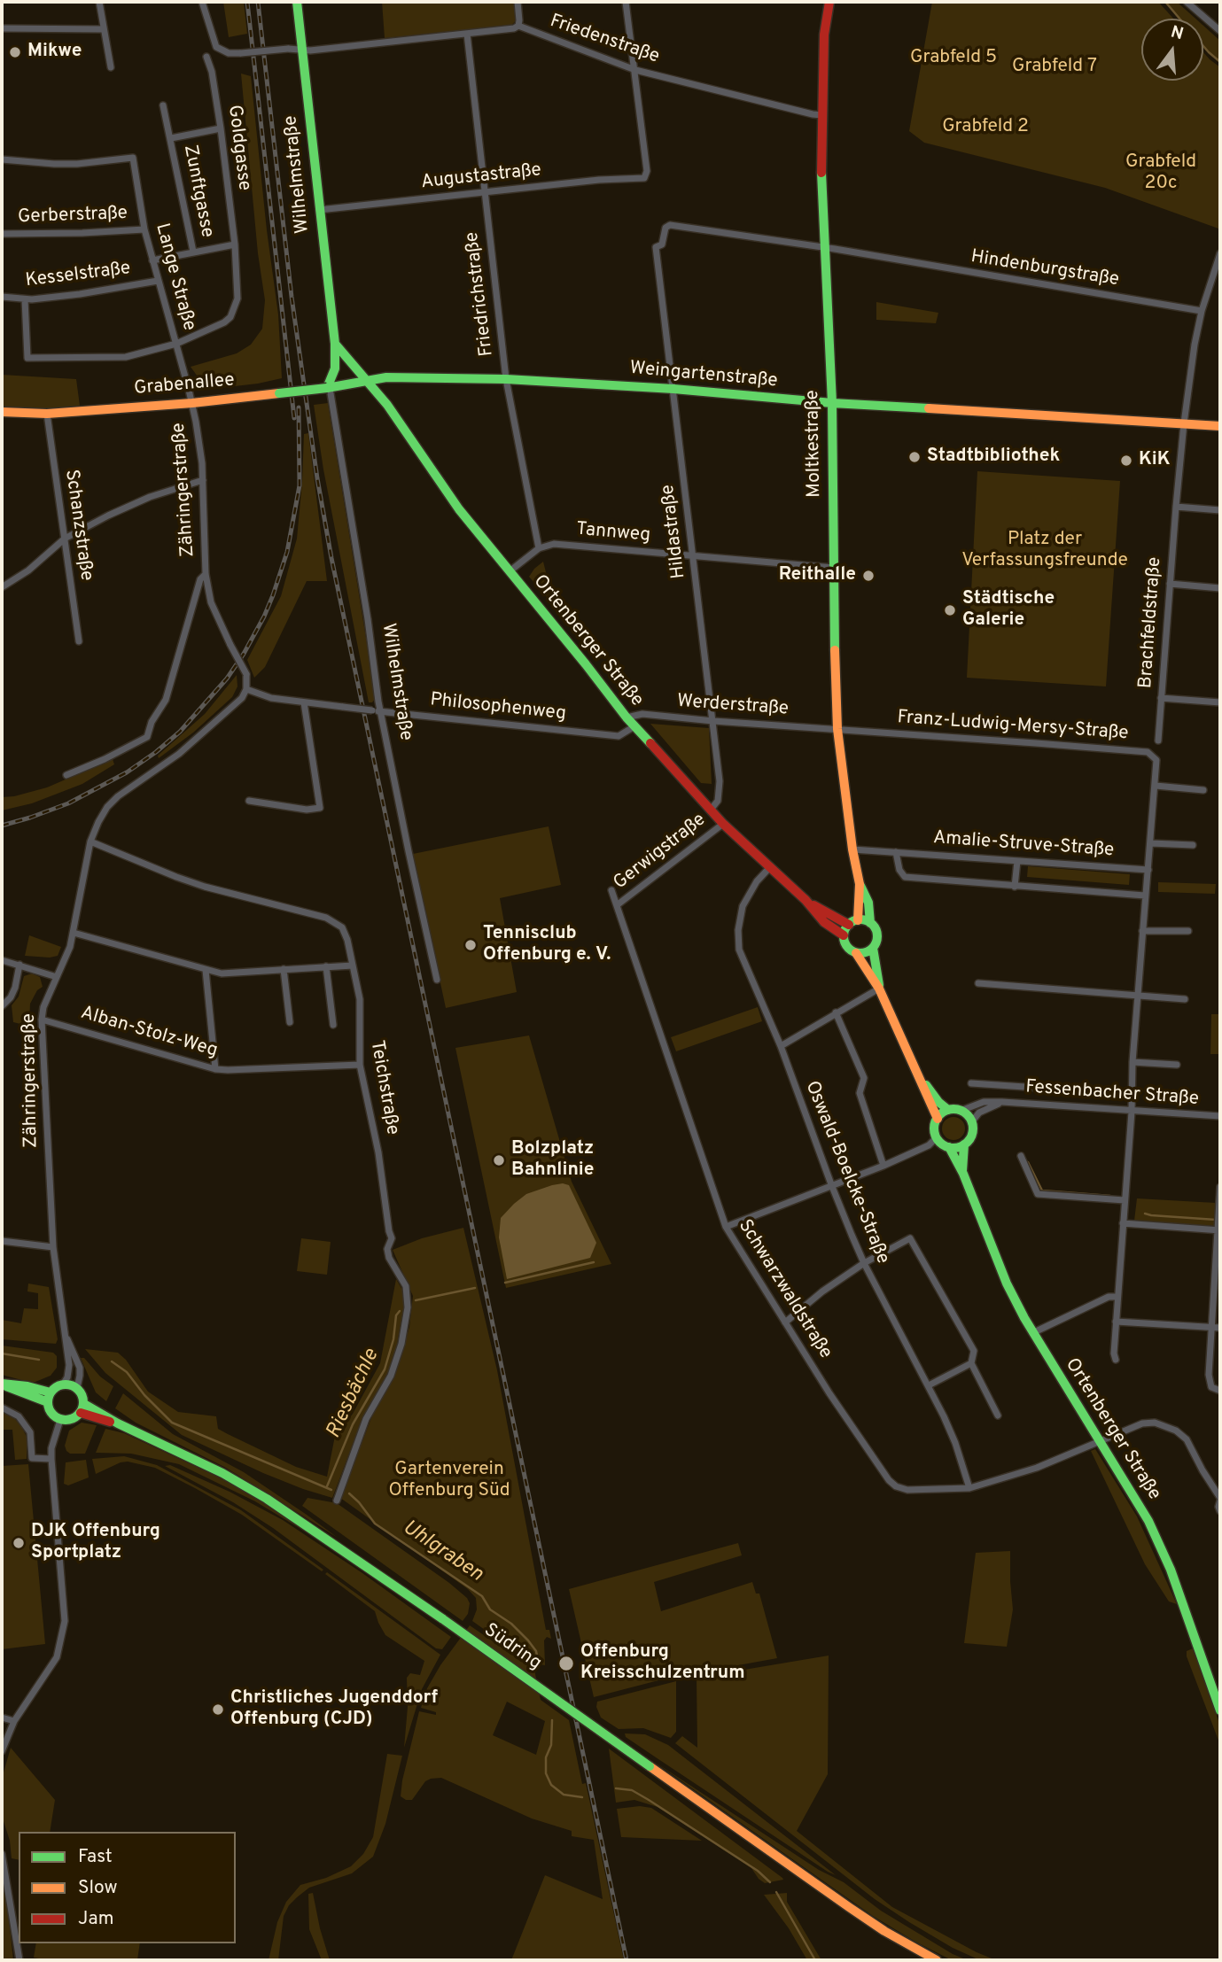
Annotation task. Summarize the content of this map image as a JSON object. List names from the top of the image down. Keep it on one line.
{"streets":{"street":["Friedenstraße","Goldgasse","Wilhelmstraße","Augustastraße","Zunftgasse","Gerberstraße","Hindenburgstraße","Kesselstraße","Lange Straße","Friedrichstraße","Weingartenstraße","Grabenallee","Moltkestraße","Zähringerstraße","Schanzstraße","Hildastraße","Tannweg","Brachfeldstraße","Ortenberger Straße","Werderstraße","Philosophenweg","Franz-Ludwig-Mersy-Straße","Amalie-Struve-Straße","Gerwigstraße","Alban-Stolz-Weg","Teichstraße","Fessenbacher Straße","Oswald-Boelcke-Straße","Schwarzwaldstraße","Südring"]},"crossings":[["Friedenstraße","Augustastraße"],["Friedenstraße","Moltkestraße"],["Goldgasse","Zunftgasse"],["Goldgasse","Kesselstraße"],["Goldgasse","Lange Straße"],["Wilhelmstraße","Augustastraße"],["Wilhelmstraße","Grabenallee"],["Wilhelmstraße","Philosophenweg"],["Augustastraße","Friedrichstraße"],["Gerberstraße","Lange Straße"],["Hindenburgstraße","Moltkestraße"],["Hindenburgstraße","Hildastraße"],["Hindenburgstraße","Brachfeldstraße"],["Kesselstraße","Lange Straße"],["Lange Straße","Grabenallee"],["Lange Straße","Zähringerstraße"],["Friedrichstraße","Weingartenstraße"],["Friedrichstraße","Tannweg"],["Weingartenstraße","Grabenallee"],["Weingartenstraße","Moltkestraße"],["Weingartenstraße","Hildastraße"],["Weingartenstraße","Brachfeldstraße"],["Weingartenstraße","Ortenberger Straße"],["Grabenallee","Zähringerstraße"],["Grabenallee","Schanzstraße"],["Grabenallee","Ortenberger Straße"],["Moltkestraße","Tannweg"],["Moltkestraße","Ortenberger Straße"],["Moltkestraße","Werderstraße"],["Moltkestraße","Franz-Ludwig-Mersy-Straße"],["Moltkestraße","Amalie-Struve-Straße"],["Zähringerstraße","Philosophenweg"],["Zähringerstraße","Alban-Stolz-Weg"],["Zähringerstraße","Teichstraße"],["Zähringerstraße","Südring"],["Hildastraße","Tannweg"],["Hildastraße","Ortenberger Straße"],["Hildastraße","Werderstraße"],["Ortenberger Straße","Werderstraße"],["Ortenberger Straße","Philosophenweg"],["Ortenberger Straße","Gerwigstraße"],["Ortenberger Straße","Fessenbacher Straße"],["Ortenberger Straße","Oswald-Boelcke-Straße"],["Ortenberger Straße","Schwarzwaldstraße"],["Werderstraße","Franz-Ludwig-Mersy-Straße"],["Franz-Ludwig-Mersy-Straße","Amalie-Struve-Straße"],["Franz-Ludwig-Mersy-Straße","Fessenbacher Straße"],["Gerwigstraße","Schwarzwaldstraße"],["Alban-Stolz-Weg","Teichstraße"],["Oswald-Boelcke-Straße","Schwarzwaldstraße"]],"water":["Riesbächle","Uhlgraben"],"parks":["Grabfeld 5","Grabfeld 7","Grabfeld 2","Grabfeld 20c","Platz der Verfassungsfreunde","Gartenverein Offenburg Süd"],"places":["Mikwe","Stadtbibliothek","KiK","Reithalle","Städtische Galerie","Tennisclub Offenburg e. V.","Bolzplatz Bahnlinie","DJK Offenburg Sportplatz","Offenburg Kreisschulzentrum","Christliches Jugenddorf Offenburg (CJD)"],"legend":["Fast","Slow","Jam"],"north":"top"}
